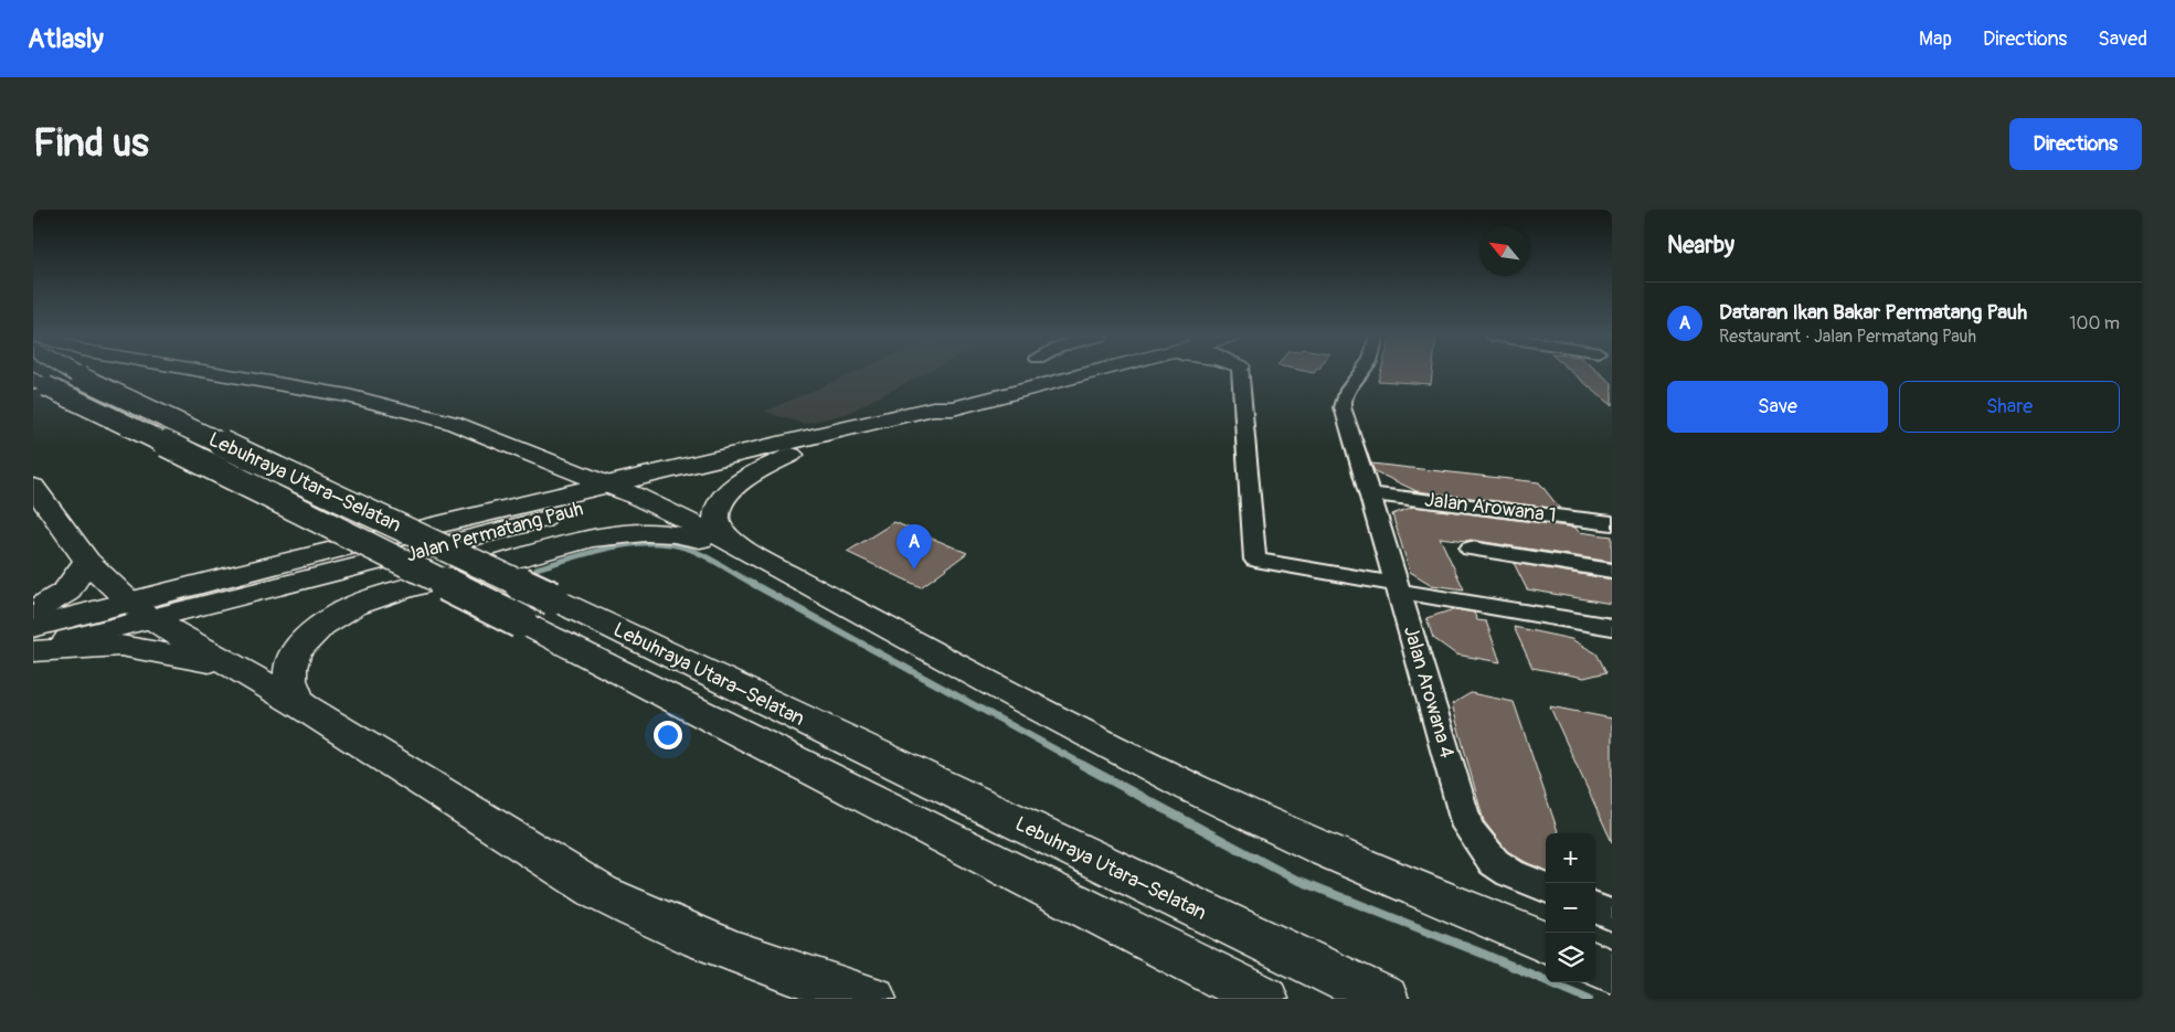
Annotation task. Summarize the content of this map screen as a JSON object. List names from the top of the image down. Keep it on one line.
{"streets":{"main road":["Lebuhraya Utara–Selatan","Jalan Permatang Pauh"],"street":["Jalan Arowana 1","Jalan Arowana 4"]},"crossings":[["Jalan Arowana 1","Jalan Arowana 4"]],"north":"top left","page":{"header":"Atlasly","nav":["Map","Directions","Saved"],"buttons":["Directions",["Save","Share"]],"title":"Find us","heading":"Nearby","list":[{"mark":"A","name":"Dataran Ikan Bakar Permatang Pauh","note":"Restaurant · Jalan Permatang Pauh","value":"100 m"}],"pins":"A","map_buttons":["+","−"]}}
